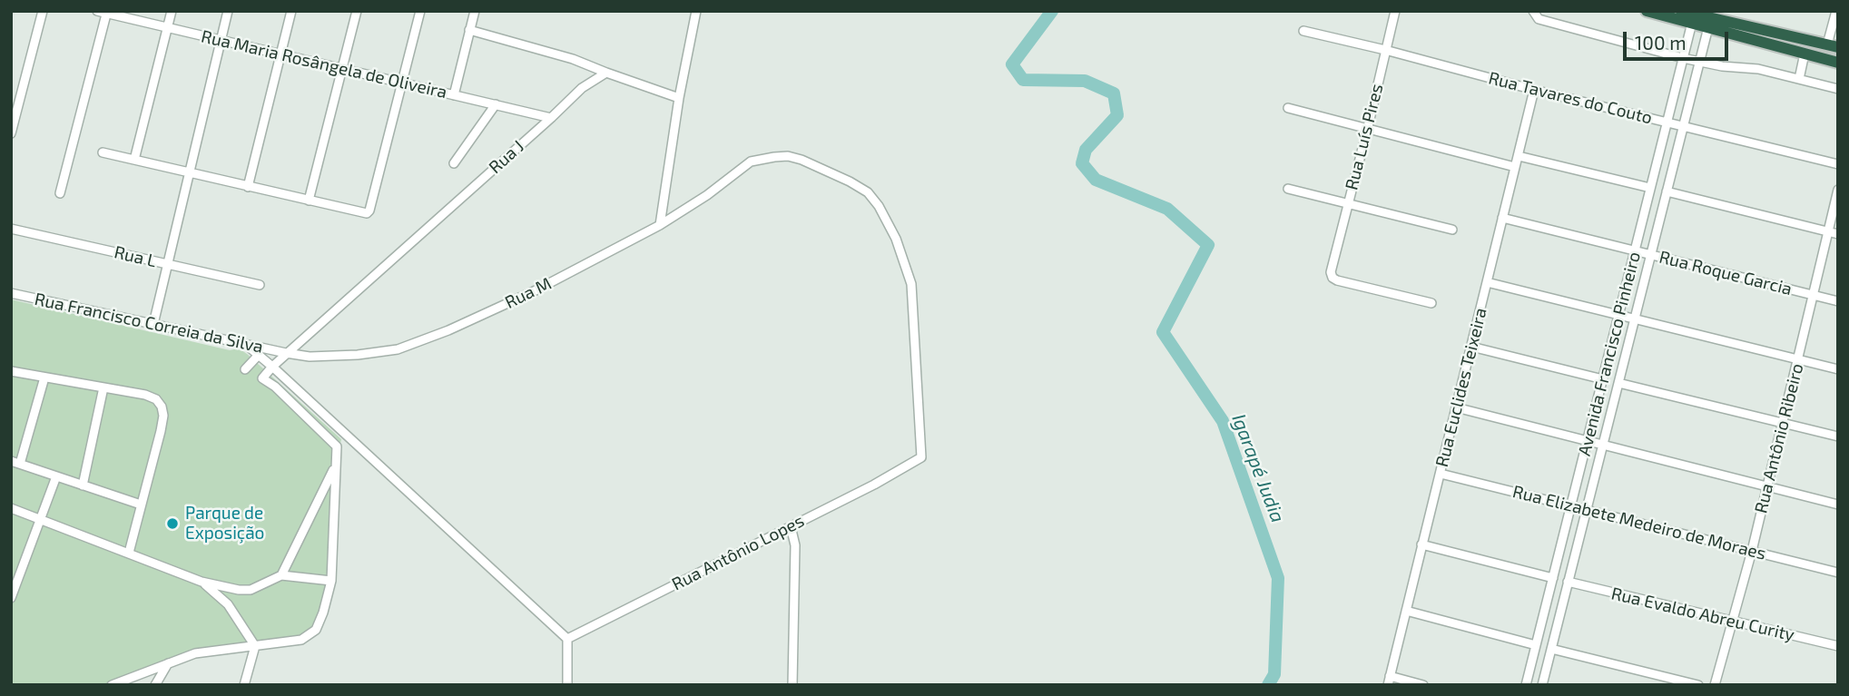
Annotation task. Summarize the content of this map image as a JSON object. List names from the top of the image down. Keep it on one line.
{"streets":{"street":["Rua Maria Rosângela de Oliveira","Rua Tavares do Couto","Rua Luís Pires","Rua J","Rua L","Rua Roque Garcia","Rua M","Rua Francisco Correia da Silva","Avenida Francisco Pinheiro","Rua Euclides Teixeira","Rua Antônio Ribeiro","Rua Elizabete Medeiro de Moraes","Rua Antônio Lopes","Rua Evaldo Abreu Curity"]},"crossings":[["Rua Maria Rosângela de Oliveira","Rua J"],["Rua Tavares do Couto","Rua Luís Pires"],["Rua Tavares do Couto","Avenida Francisco Pinheiro"],["Rua Tavares do Couto","Rua Euclides Teixeira"],["Rua J","Rua M"],["Rua J","Rua Francisco Correia da Silva"],["Rua Roque Garcia","Avenida Francisco Pinheiro"],["Rua Roque Garcia","Rua Euclides Teixeira"],["Rua Roque Garcia","Rua Antônio Ribeiro"],["Rua M","Rua Francisco Correia da Silva"],["Rua M","Rua Antônio Lopes"],["Avenida Francisco Pinheiro","Rua Elizabete Medeiro de Moraes"],["Avenida Francisco Pinheiro","Rua Evaldo Abreu Curity"],["Rua Euclides Teixeira","Rua Elizabete Medeiro de Moraes"],["Rua Antônio Ribeiro","Rua Elizabete Medeiro de Moraes"],["Rua Antônio Ribeiro","Rua Evaldo Abreu Curity"]],"water":["Igarapé Judia"],"places":["Parque de Exposição"],"scale_bar":"100 m"}
